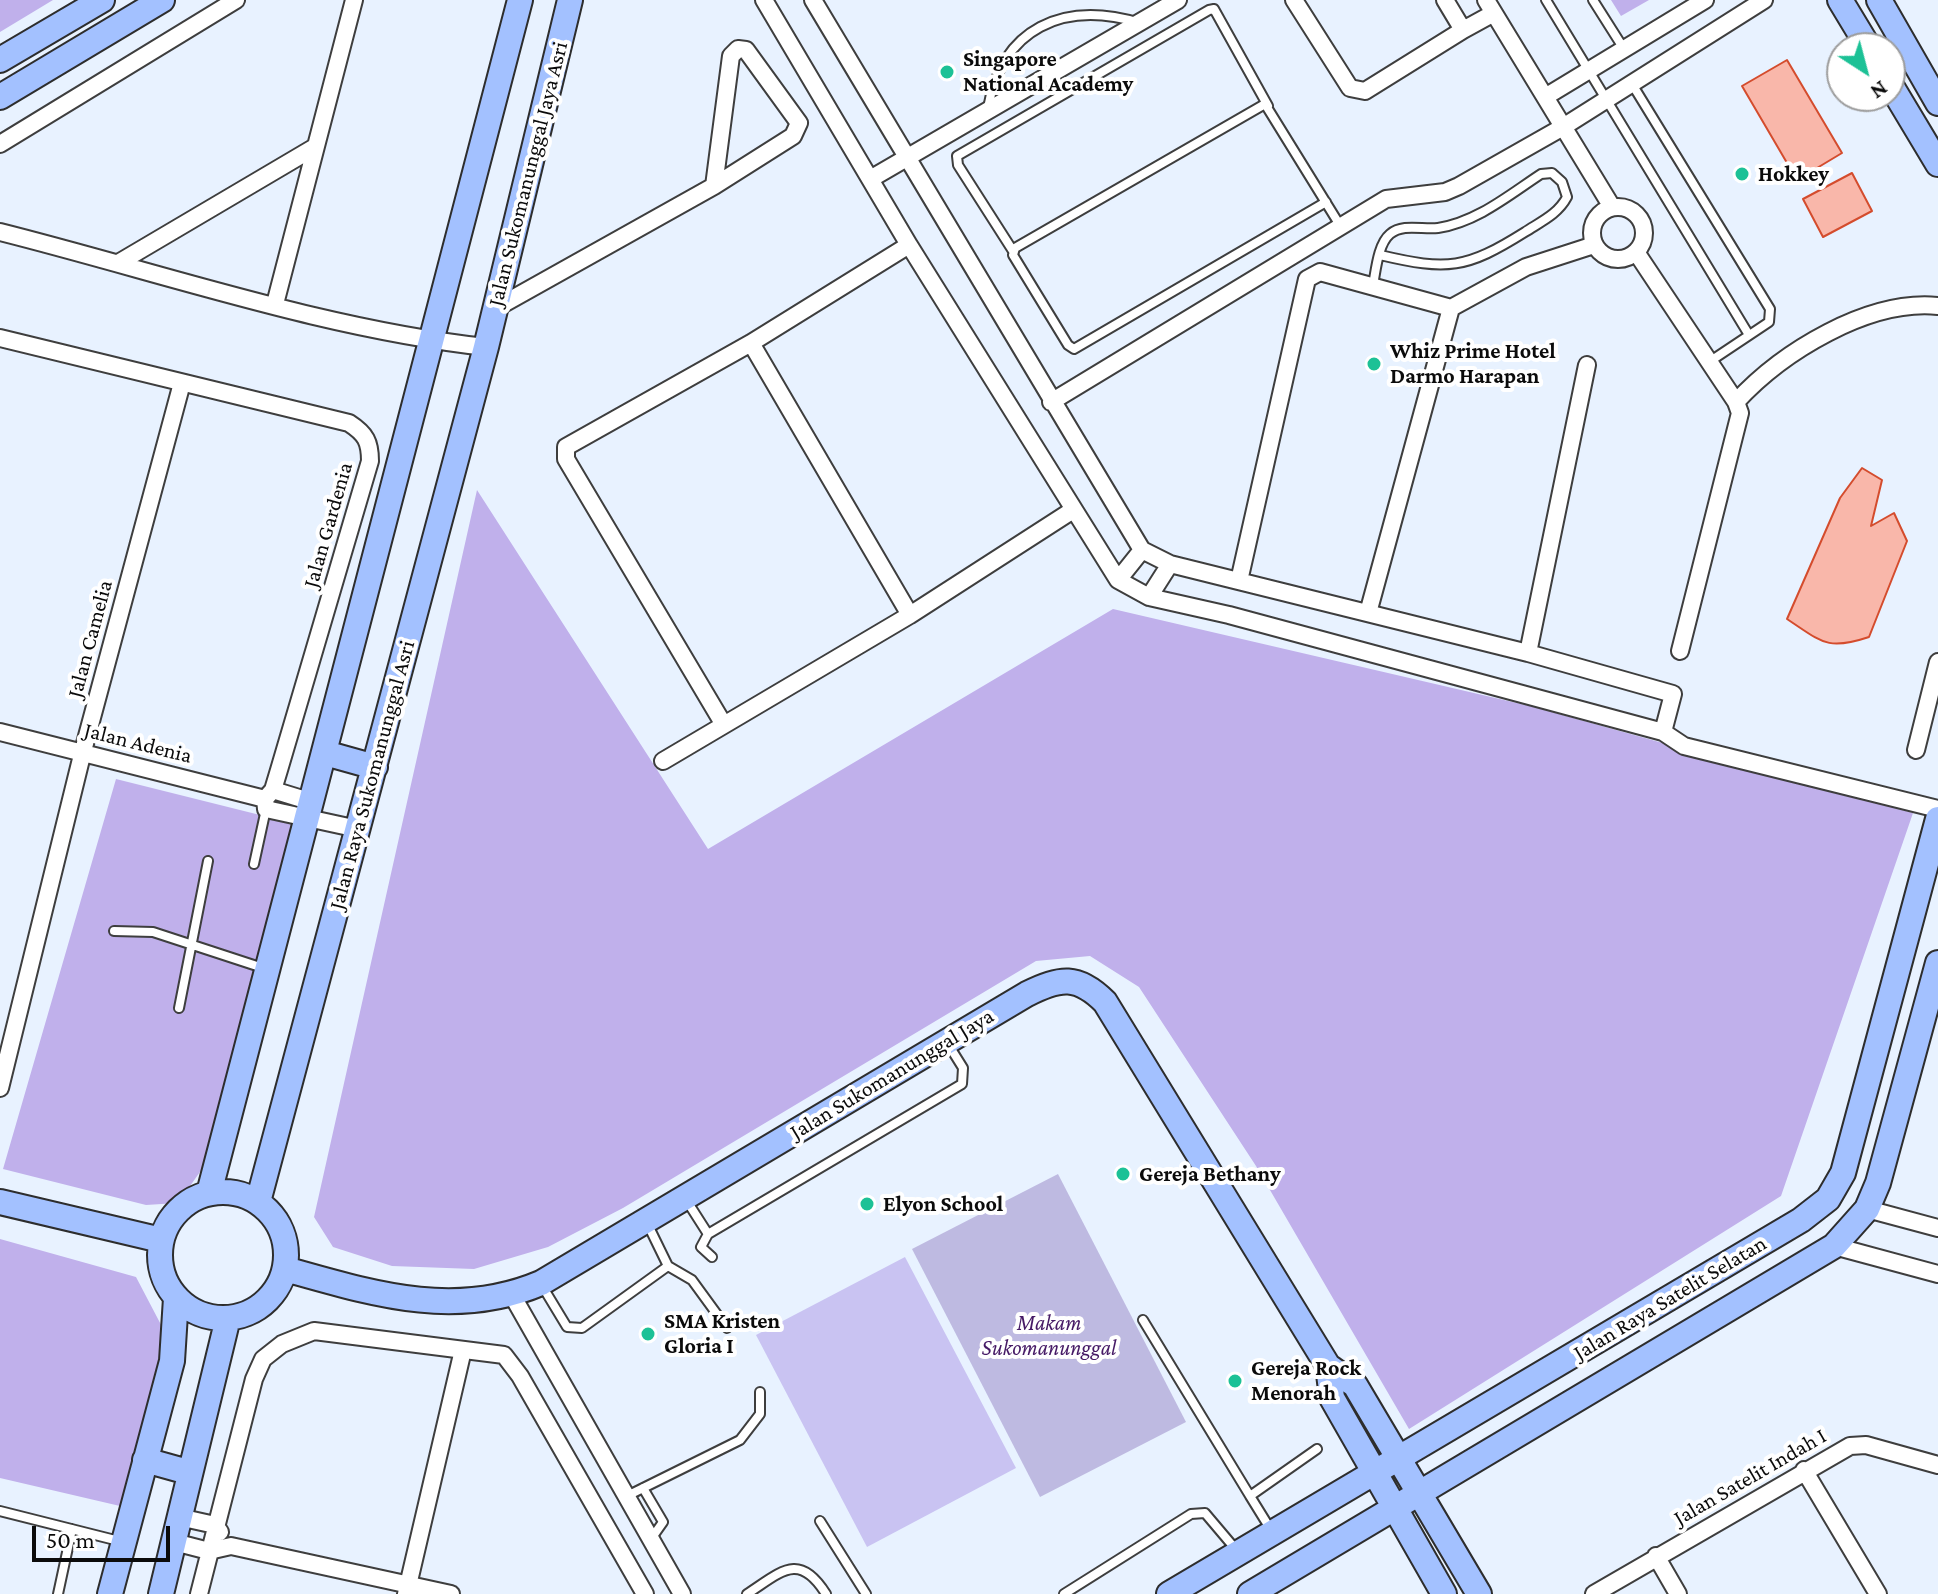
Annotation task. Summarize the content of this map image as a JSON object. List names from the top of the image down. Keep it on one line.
{"streets":{"street":["Jalan Sukomanunggal Jaya Asri","Jalan Gardenia","Jalan Camelia","Jalan Adenia","Jalan Raya Sukomanunggal Asri","Jalan Sukomanunggal Jaya","Jalan Raya Satelit Selatan","Jalan Satelit Indah I"]},"crossings":[["Jalan Sukomanunggal Jaya Asri","Jalan Raya Sukomanunggal Asri"],["Jalan Gardenia","Jalan Camelia"],["Jalan Gardenia","Jalan Adenia"],["Jalan Camelia","Jalan Adenia"],["Jalan Adenia","Jalan Raya Sukomanunggal Asri"],["Jalan Raya Sukomanunggal Asri","Jalan Sukomanunggal Jaya"],["Jalan Sukomanunggal Jaya","Jalan Raya Satelit Selatan"]],"parks":["Makam Sukomanunggal"],"places":["Singapore National Academy","Hokkey","Whiz Prime Hotel Darmo Harapan","Gereja Bethany","Elyon School","SMA Kristen Gloria I","Gereja Rock Menorah"],"scale_bar":"50 m","north":"bottom right"}
